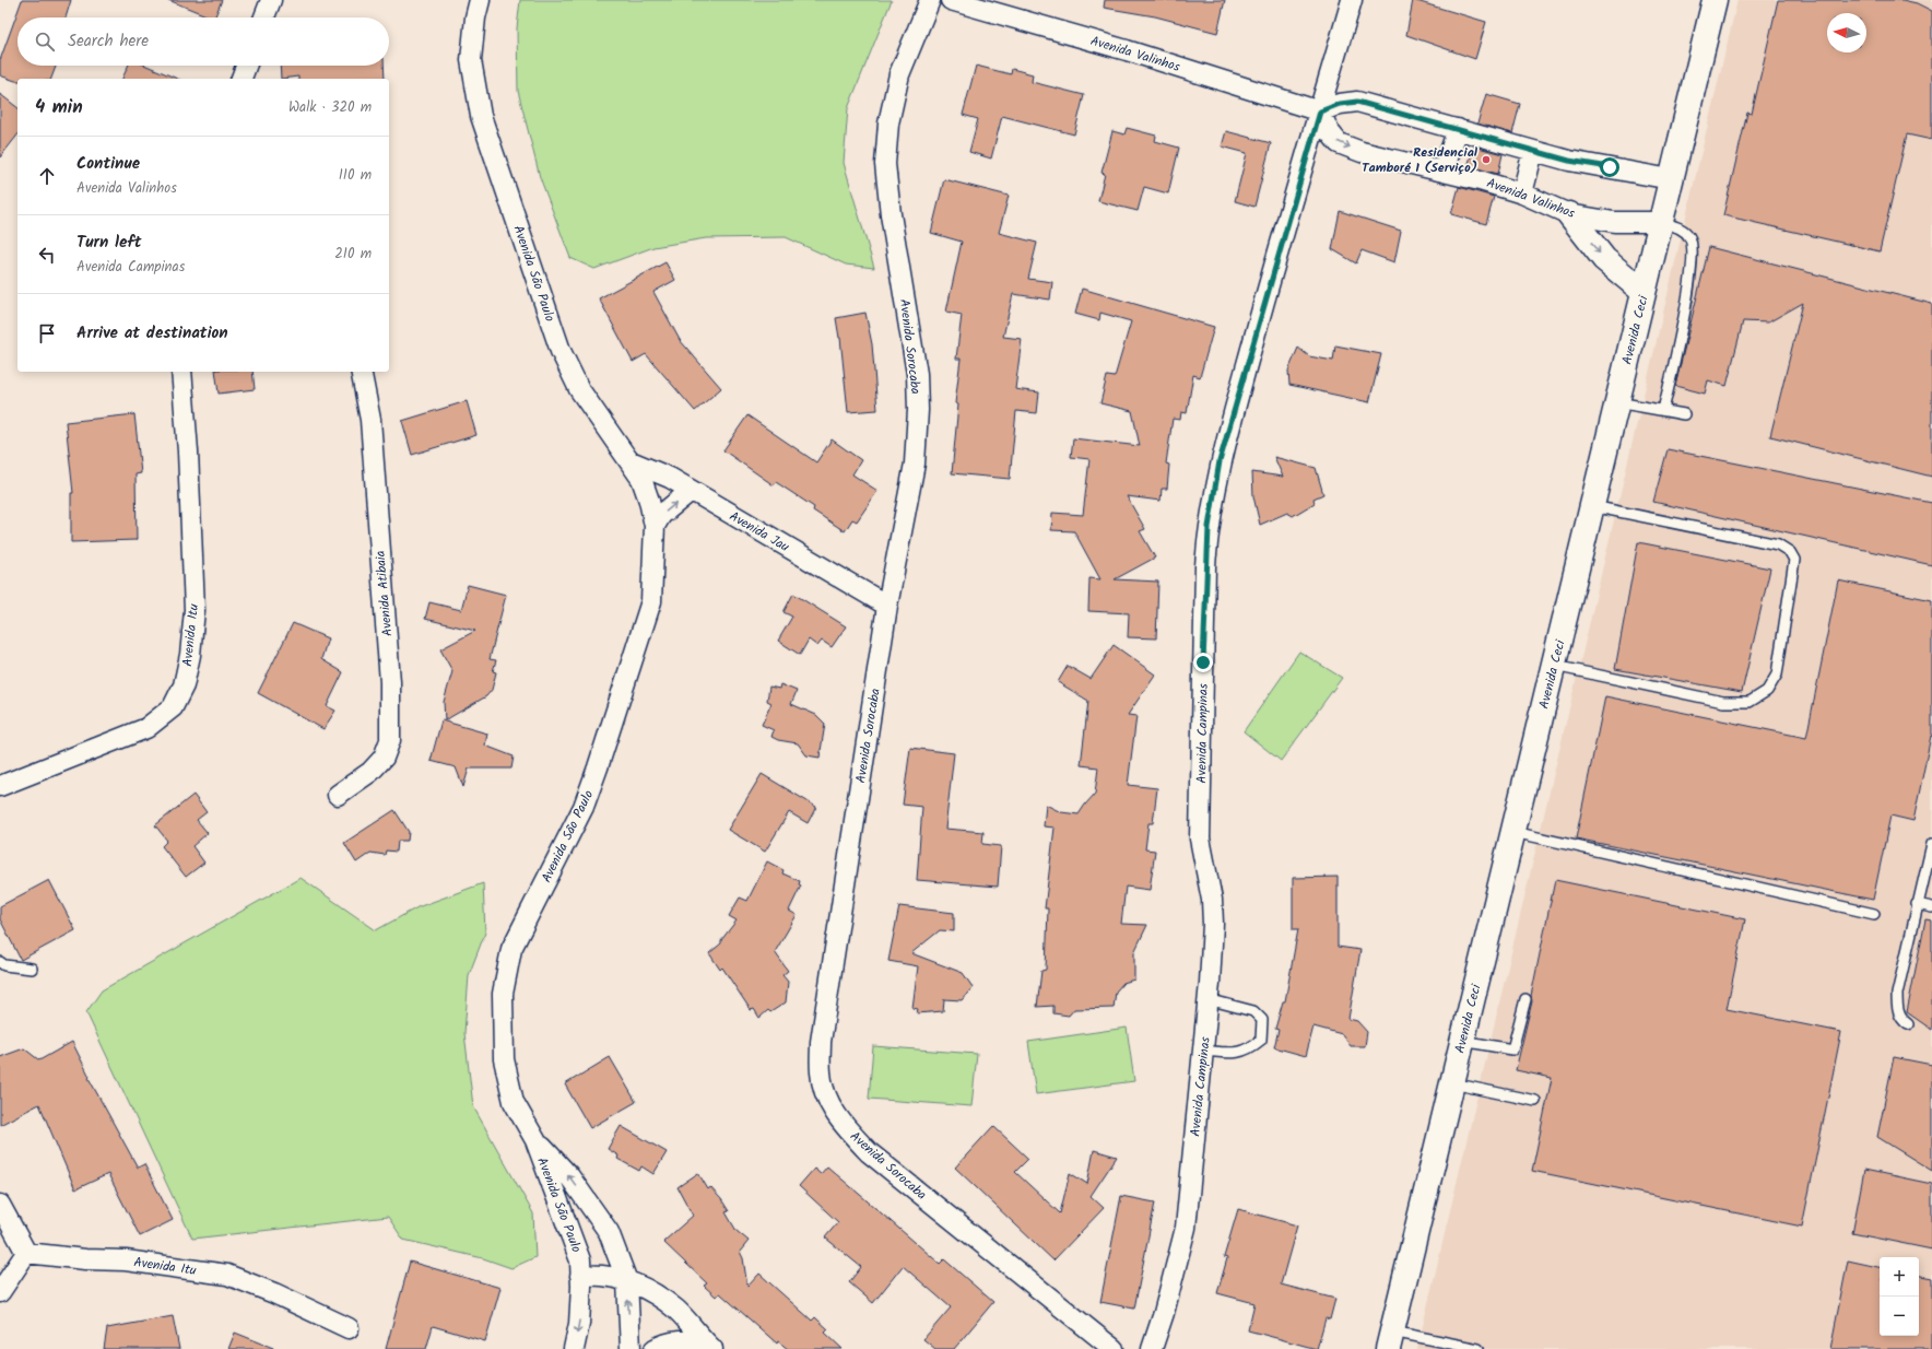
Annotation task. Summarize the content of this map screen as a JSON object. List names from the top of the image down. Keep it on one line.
{"streets":{"main road":["Avenida Ceci"],"street":["Avenida Valinhos","Avenida São Paulo","Avenida Sorocaba","Avenida Jau","Avenida Atibaia","Avenida Itu","Avenida Campinas"]},"crossings":[["Avenida Valinhos","Avenida Ceci"],["Avenida Valinhos","Avenida Campinas"],["Avenida São Paulo","Avenida Jau"],["Avenida Sorocaba","Avenida Jau"]],"places":["Residencial Tamboré 1 (Serviço)"],"north":"left","page":{"search":"Search here","heading":["4 min","Walk · 320 m"],"list":[["Continue","Avenida Valinhos","110 m"],["Turn left","Avenida Campinas","210 m"],"Arrive at destination"],"map_buttons":["+","−"]}}
